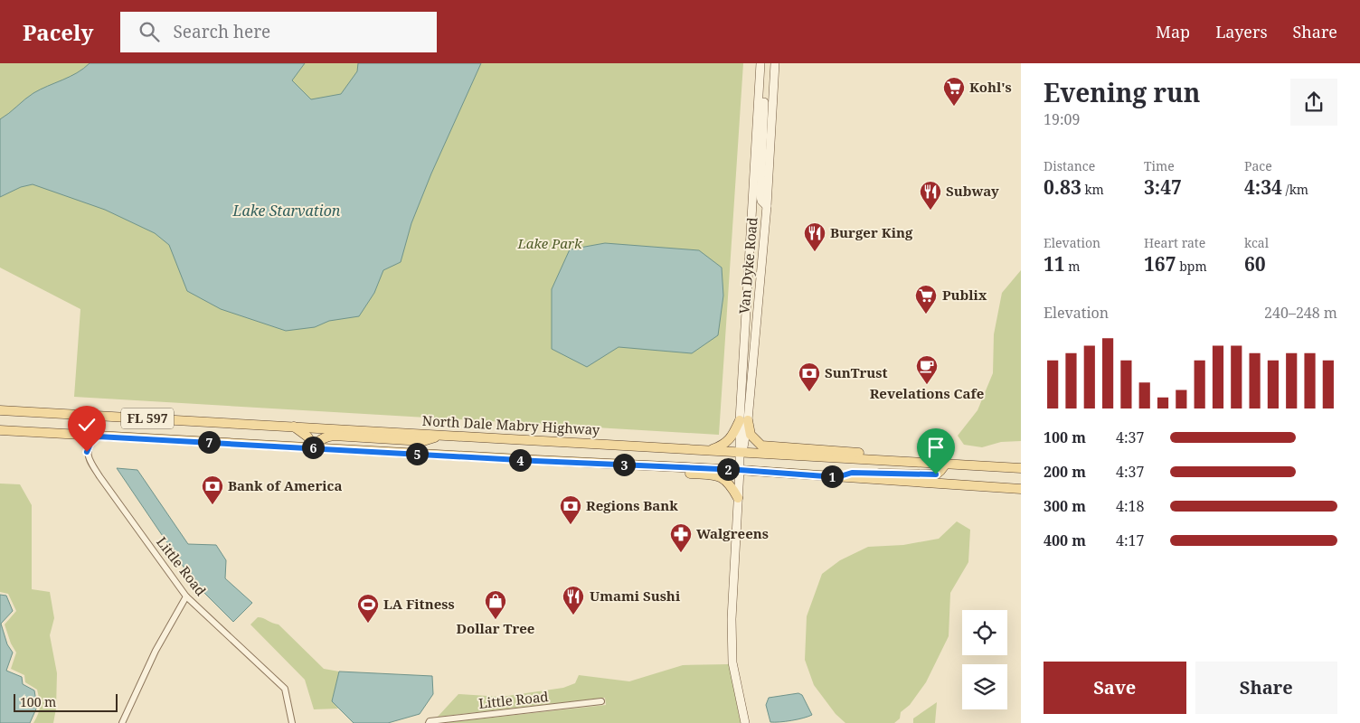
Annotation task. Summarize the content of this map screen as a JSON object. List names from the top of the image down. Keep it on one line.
{"streets":{"main road":["Van Dyke Road","FL 597","North Dale Mabry Highway"],"street":["Little Road"]},"crossings":[["Van Dyke Road","FL 597"],["Van Dyke Road","North Dale Mabry Highway"],["FL 597","Little Road"]],"water":["Lake Starvation"],"parks":["Lake Park"],"places":{"supermarket":["Kohl's","Publix"],"restaurant":["Subway","Burger King","Umami Sushi"],"cafe":["Revelations Cafe"],"bank":["SunTrust","Bank of America","Regions Bank"],"pharmacy":["Walgreens"],"shop":["Dollar Tree"],"sports":["LA Fitness"]},"scale_bar":"100 m","page":{"header":"Pacely","search":"Search here","nav":["Map","Layers","Share"],"heading":["Evening run","19:09"],"stats":[["Distance","0.83 km"],["Time","3:47"],["Pace","4:34 /km"],["Elevation","11 m"],["Heart rate","167 bpm"],["kcal","60"]],"chart":["Elevation","240–248 m"],"list":[{"name":"100 m","note":"4:37"},{"name":"200 m","note":"4:37"},{"name":"300 m","note":"4:18"},{"name":"400 m","note":"4:17"}],"pins":["7","6","5","4","3","2","1"],"buttons":["Save","Share"],"scale":"100 m"}}
